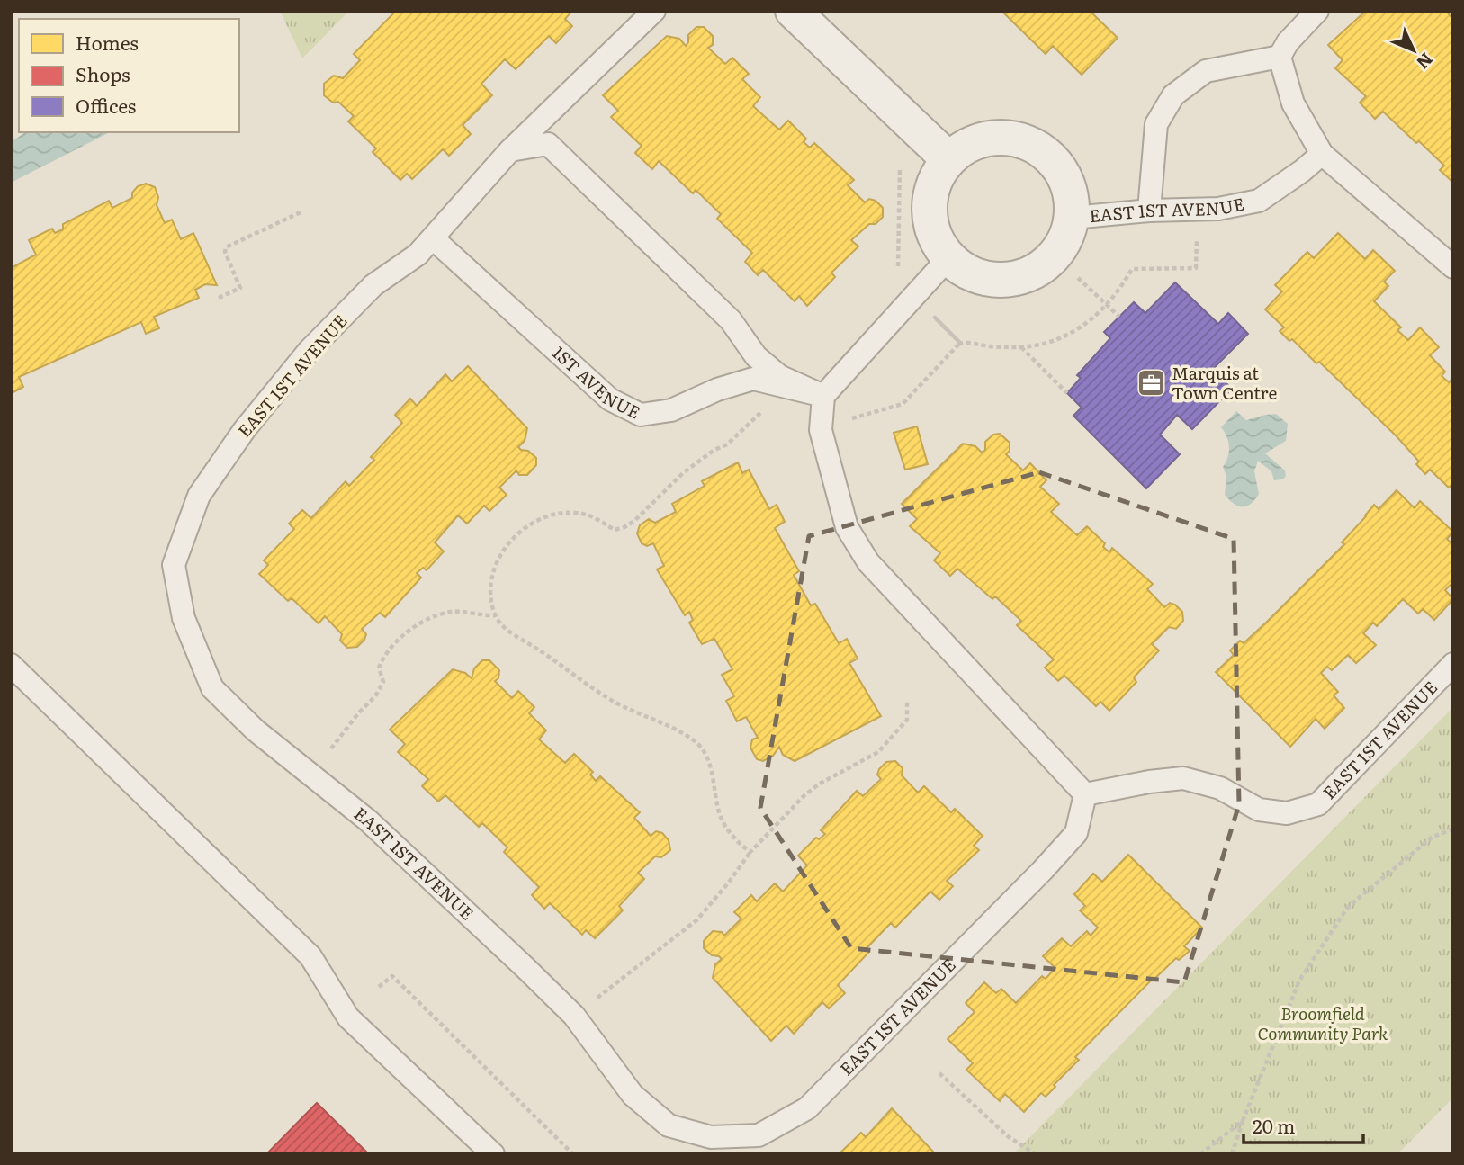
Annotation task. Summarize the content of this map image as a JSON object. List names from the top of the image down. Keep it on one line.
{"streets":{"lane":["EAST 1ST AVENUE","1ST AVENUE"]},"crossings":[["EAST 1ST AVENUE","1ST AVENUE"]],"parks":["Broomfield Community Park"],"places":{"office":["Marquis at Town Centre"]},"legend":["Homes","Shops","Offices"],"scale_bar":"20 m","north":"bottom right"}
